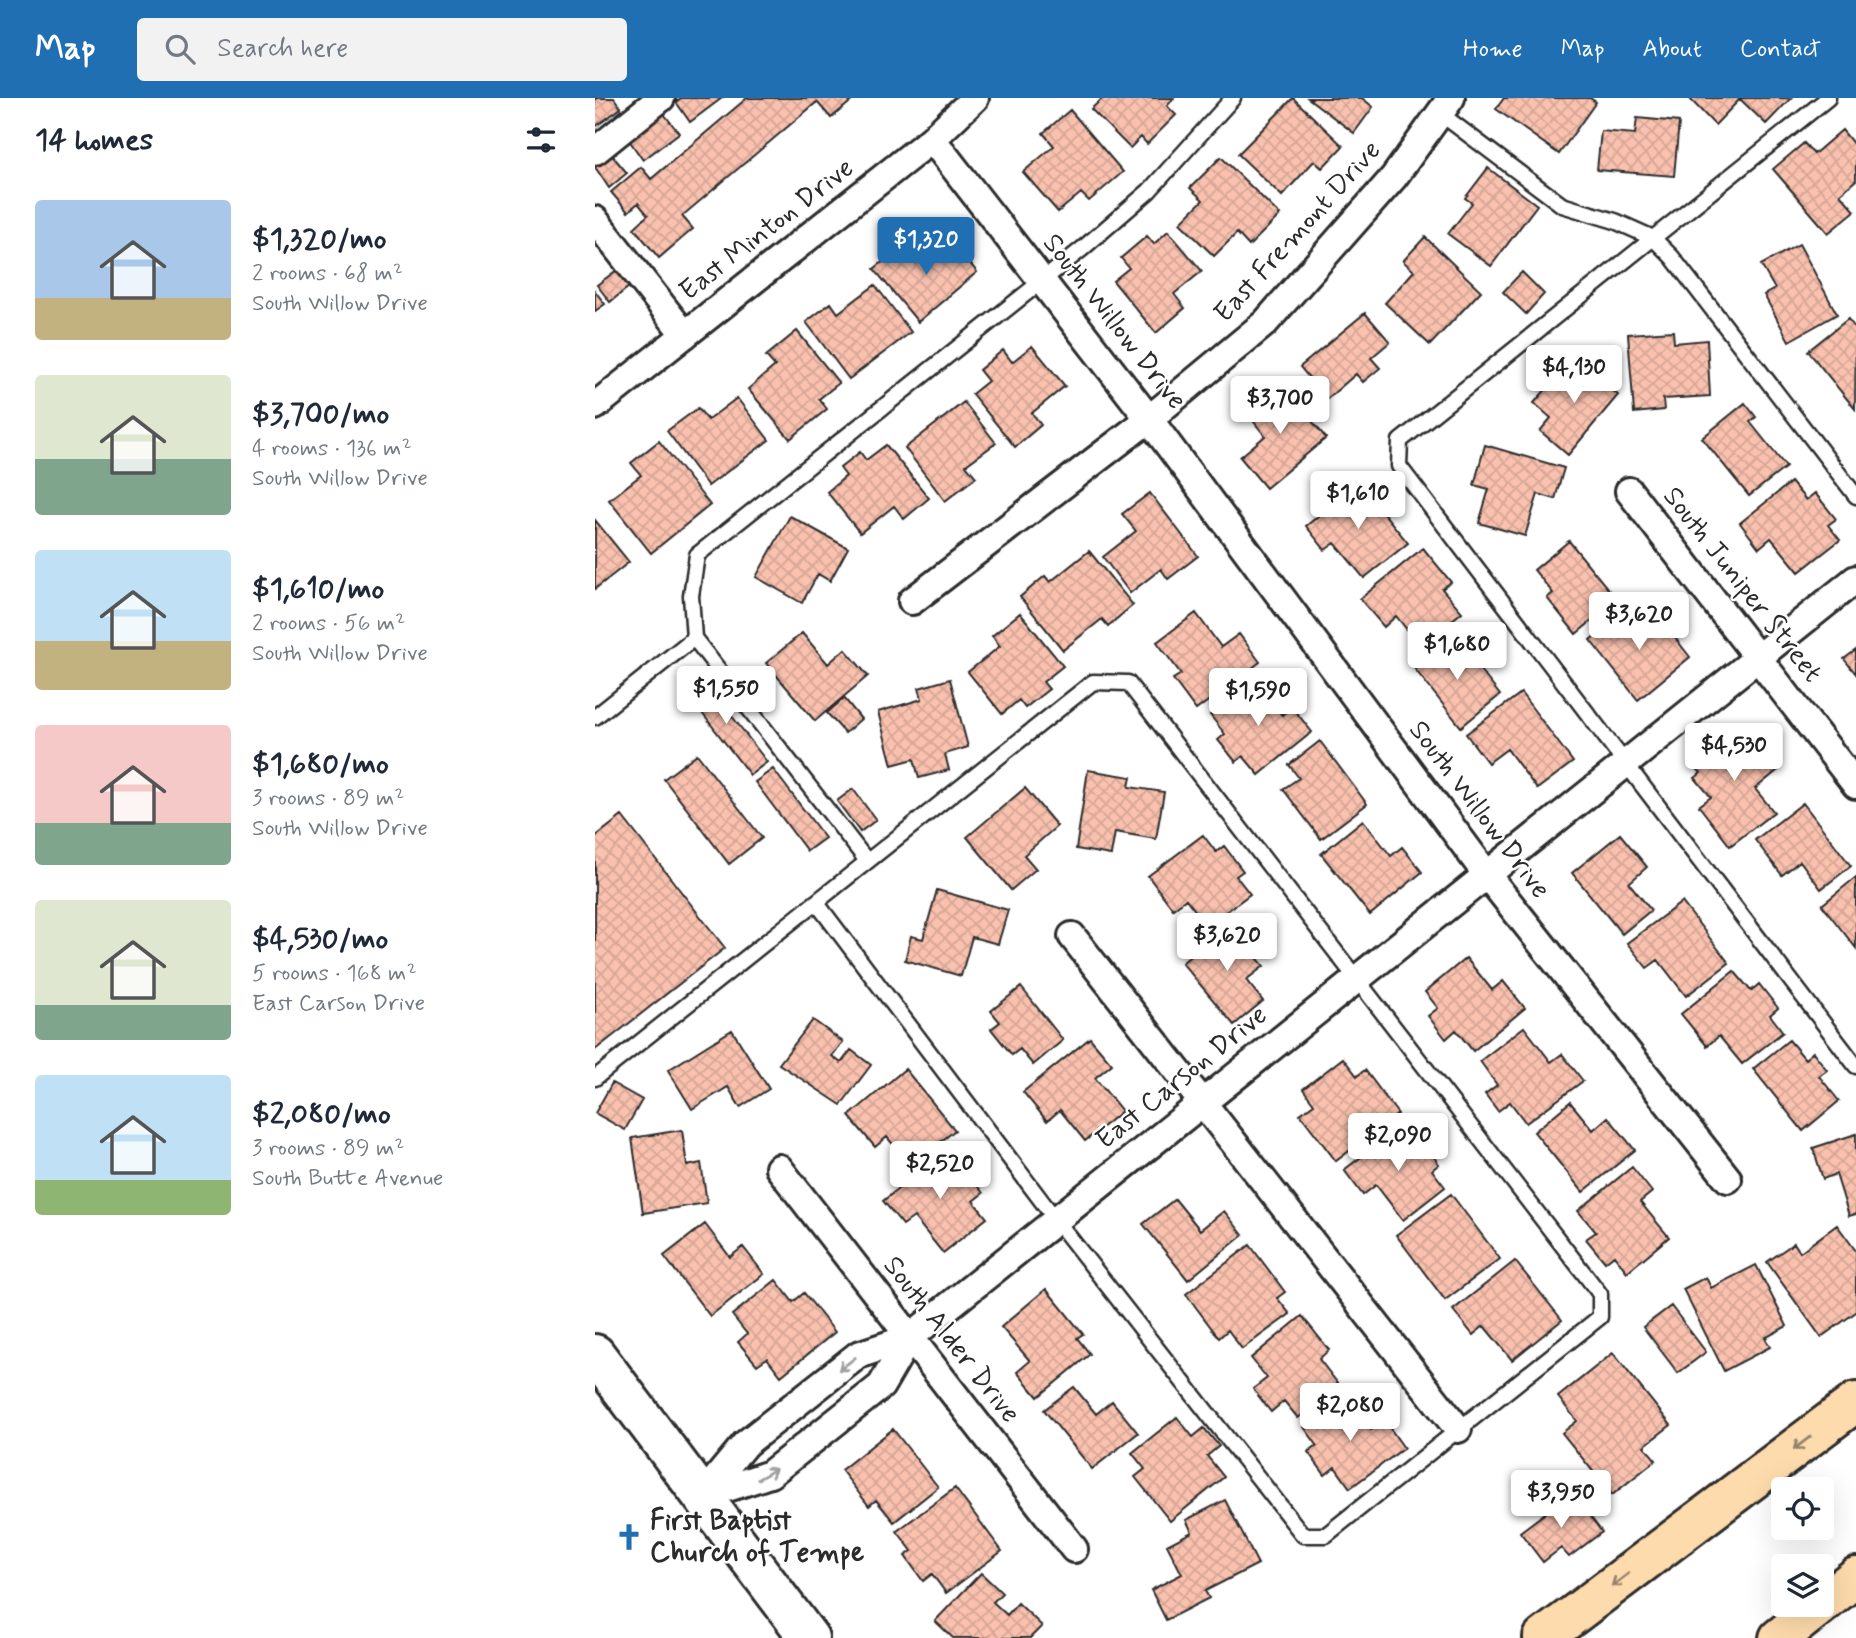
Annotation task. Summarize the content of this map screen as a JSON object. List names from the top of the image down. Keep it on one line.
{"streets":{"street":["East Minton Drive","East Fremont Drive","South Willow Drive","South Juniper Street","East Carson Drive","South Alder Drive"]},"crossings":[["East Minton Drive","South Willow Drive"],["East Fremont Drive","South Willow Drive"],["South Willow Drive","East Carson Drive"],["South Juniper Street","East Carson Drive"],["East Carson Drive","South Alder Drive"]],"places":{"church":["First Baptist Church of Tempe"]},"page":{"header":"Map","search":"Search here","nav":["Home","Map","About","Contact"],"heading":"14 homes","list":[{"name":"$1,320/mo","note":"2 rooms · 68 m² · South Willow Drive"},{"name":"$3,700/mo","note":"4 rooms · 136 m² · South Willow Drive"},{"name":"$1,610/mo","note":"2 rooms · 56 m² · South Willow Drive"},{"name":"$1,680/mo","note":"3 rooms · 89 m² · South Willow Drive"},{"name":"$4,530/mo","note":"5 rooms · 168 m² · East Carson Drive"},{"name":"$2,080/mo","note":"3 rooms · 89 m² · South Butte Avenue"}],"price":["$1,320","$4,130","$3,700","$1,610","$3,620","$1,680","$1,550","$1,590","$4,530","$3,620","$2,090","$2,520","$2,080","$3,950"]}}
